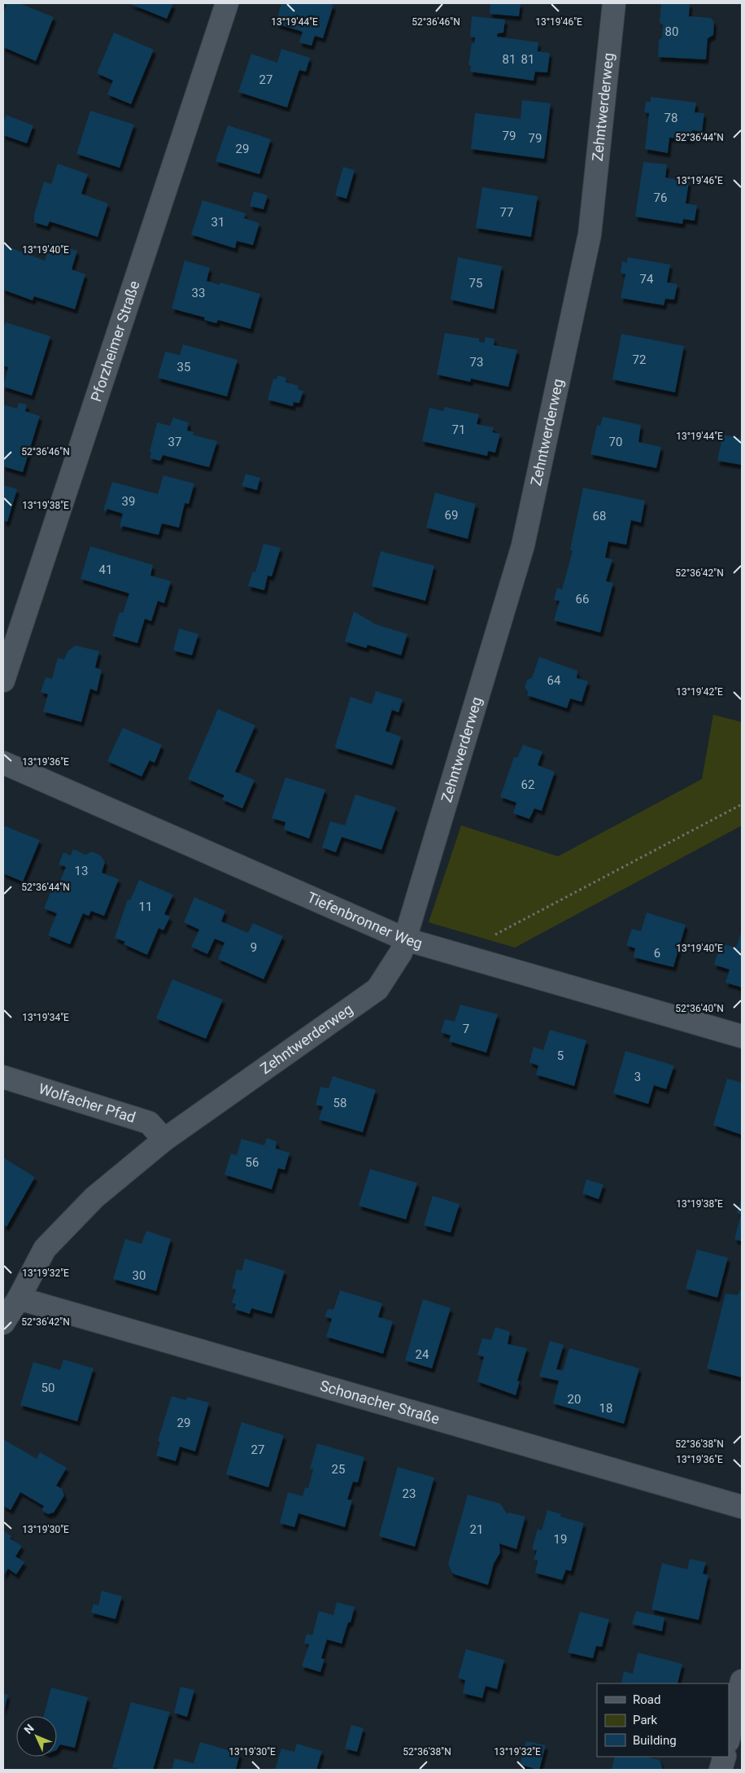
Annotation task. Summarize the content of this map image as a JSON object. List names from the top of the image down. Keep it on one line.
{"streets":{"street":["Zehntwerderweg","Pforzheimer Straße","Tiefenbronner Weg","Wolfacher Pfad","Schonacher Straße"]},"crossings":[["Zehntwerderweg","Tiefenbronner Weg"],["Zehntwerderweg","Wolfacher Pfad"],["Zehntwerderweg","Schonacher Straße"]],"house_numbers":["80","81","81","27","78","79","79","29","76","77","31","74","75","33","72","73","35","71","37","70","39","69","68","41","66","64","62","13","11","9","6","7","5","3","58","56","30","24","50","20","18","29","27","25","23","21","19"],"legend":["Road","Park","Building"],"north":"top left","coordinates":["13°19'44\"E","13°19'46\"E","52°36'46\"N","52°36'44\"N","13°19'40\"E","13°19'38\"E","52°36'42\"N","13°19'42\"E","13°19'36\"E","52°36'40\"N","13°19'34\"E","13°19'32\"E","52°36'38\"N","13°19'30\"E"]}
